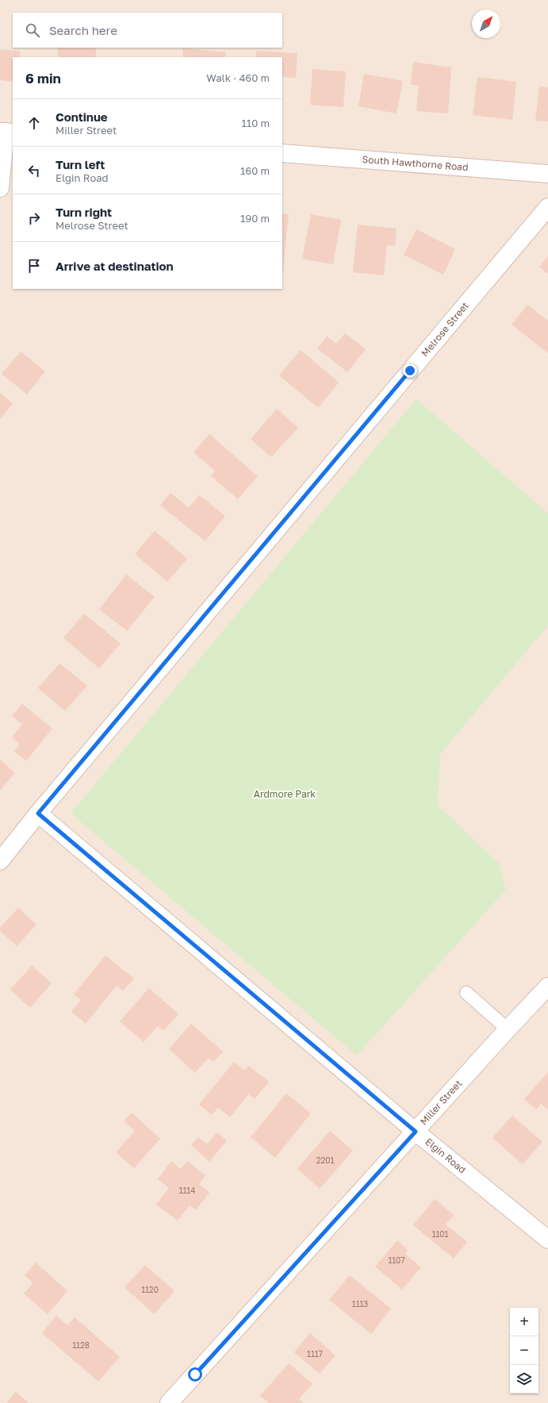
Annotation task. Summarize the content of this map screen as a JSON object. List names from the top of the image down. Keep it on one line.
{"streets":{"street":["South Hawthorne Road","Melrose Street","Miller Street","Elgin Road"]},"crossings":[["Melrose Street","Elgin Road"],["Miller Street","Elgin Road"]],"parks":["Ardmore Park"],"house_numbers":["2201","1114","1101","1107","1120","1113","1128","1117"],"north":"top right","page":{"search":"Search here","heading":["6 min","Walk · 460 m"],"list":[["Continue","Miller Street","110 m"],["Turn left","Elgin Road","160 m"],["Turn right","Melrose Street","190 m"],"Arrive at destination"],"map_buttons":["+","−"]}}
